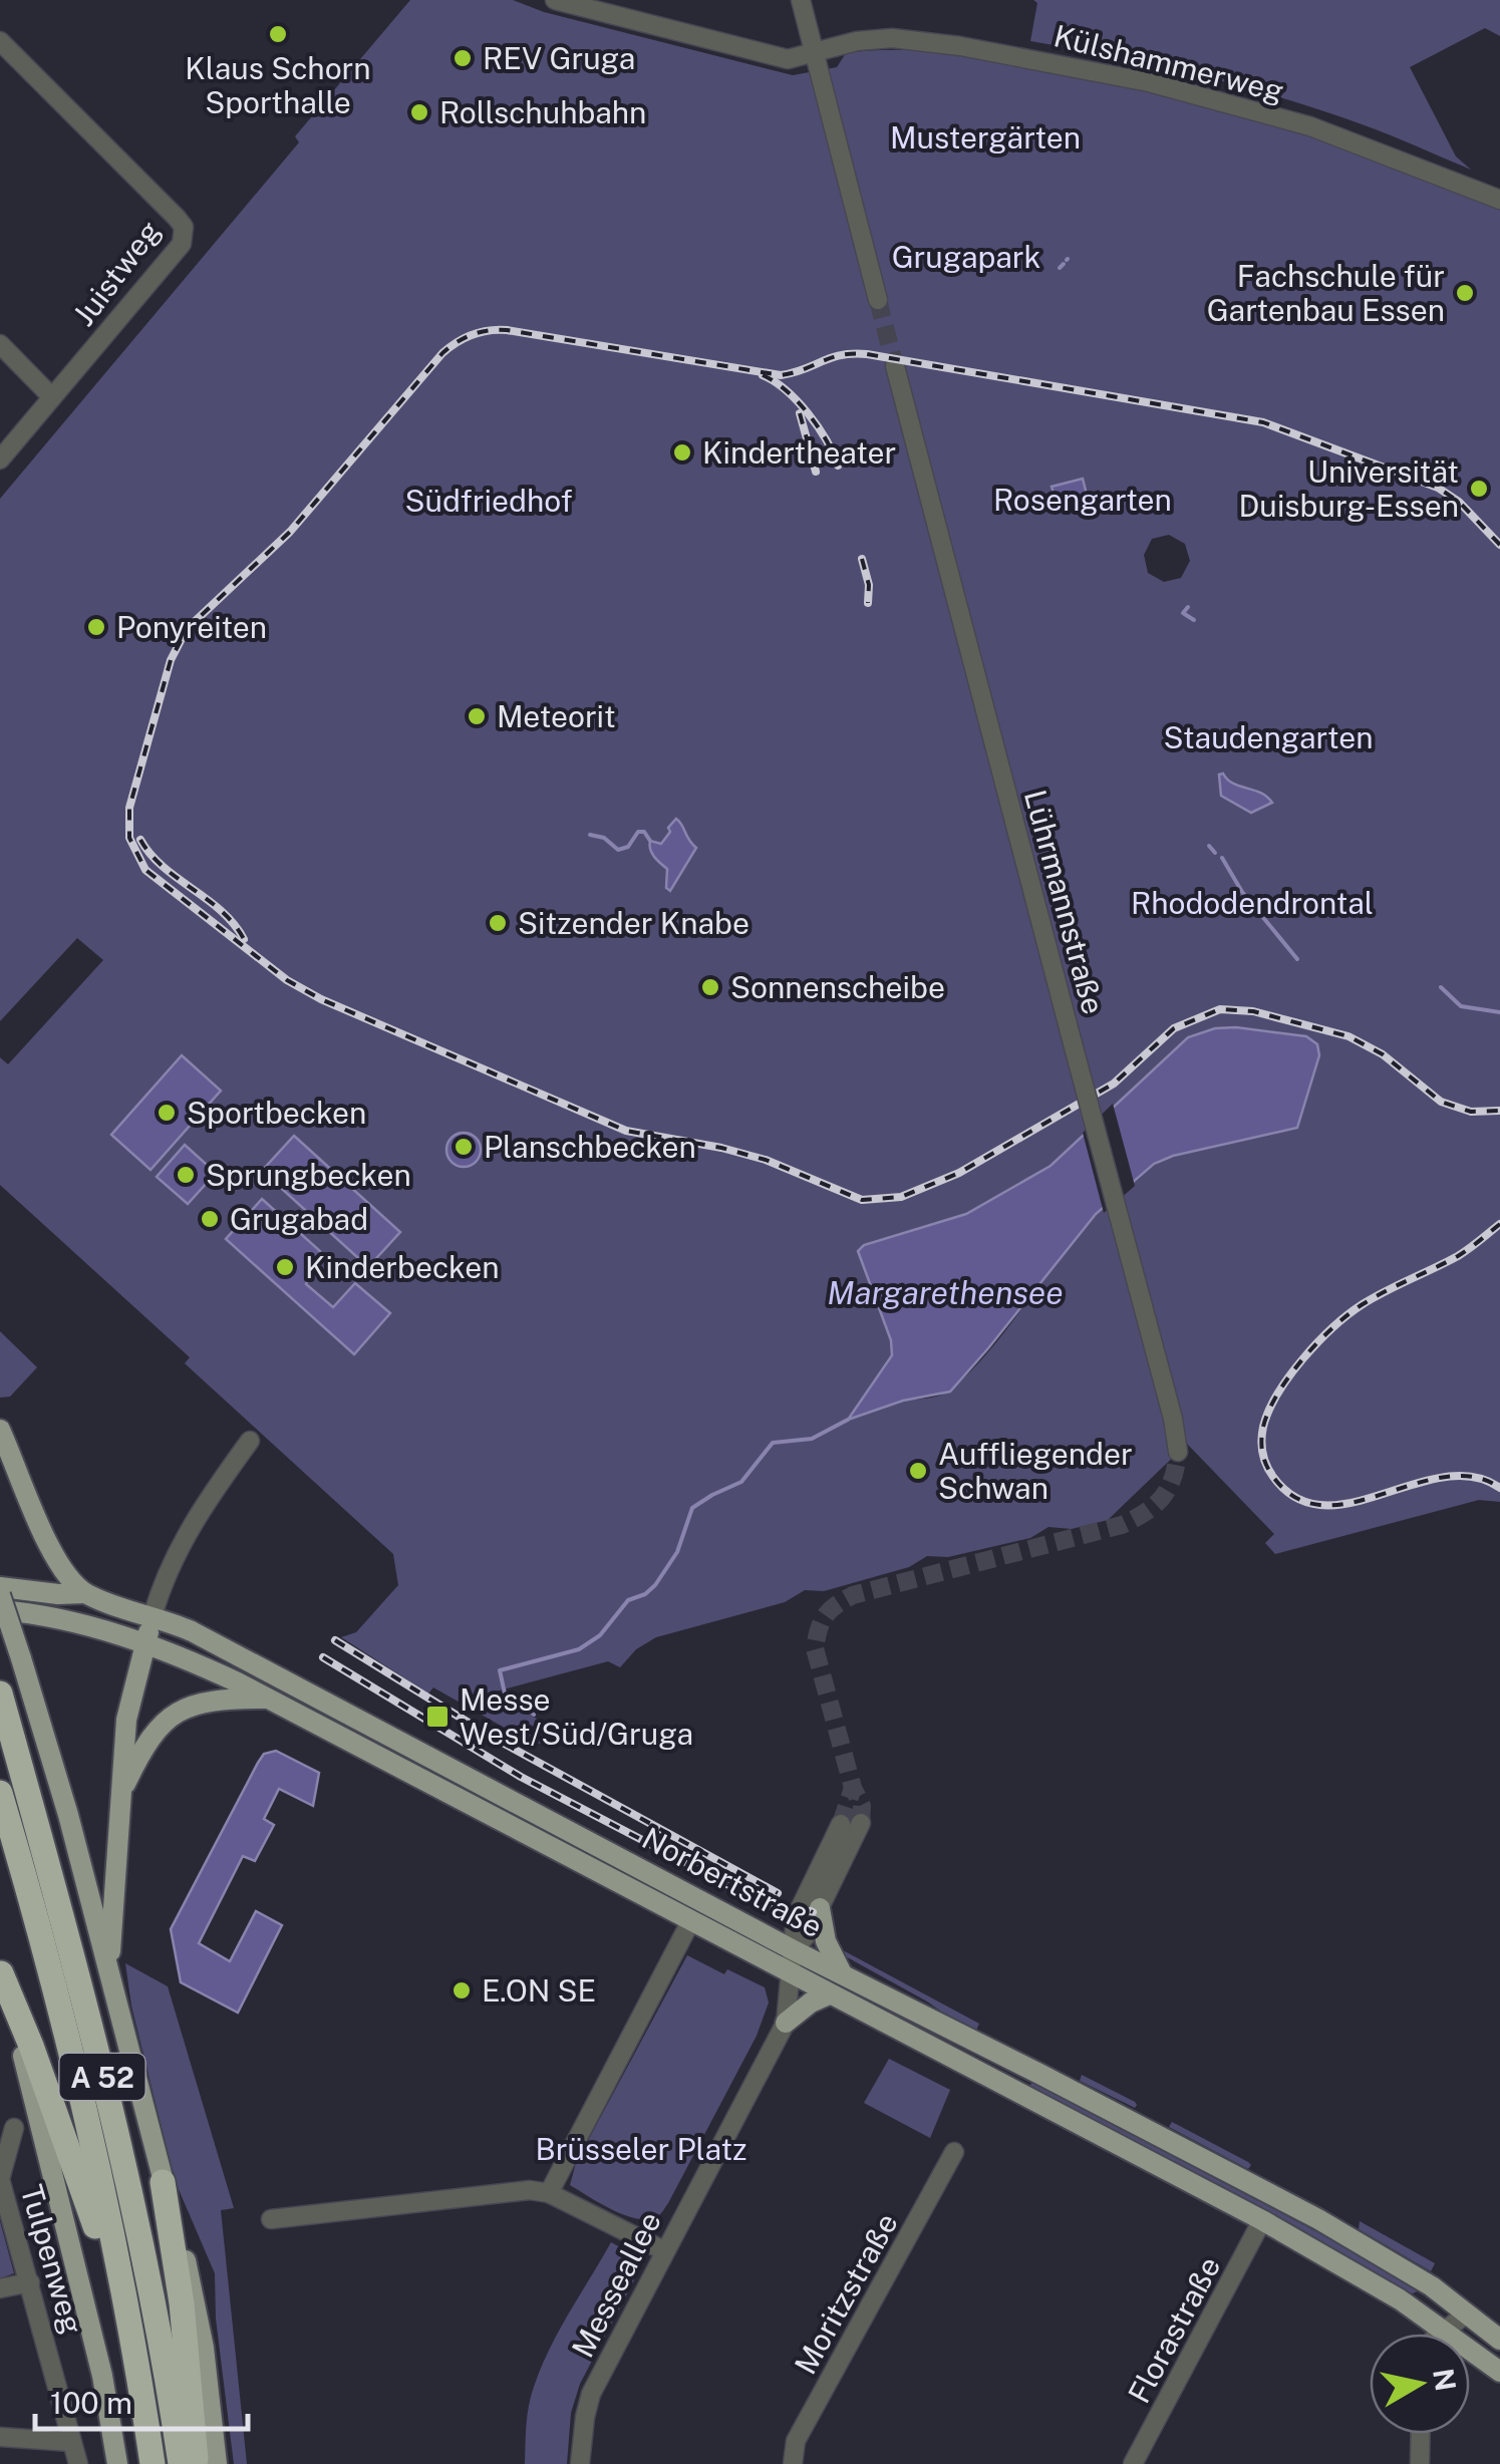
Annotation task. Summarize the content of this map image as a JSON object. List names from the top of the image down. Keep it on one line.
{"streets":{"highway":["A 52"],"main road":["Norbertstraße"],"street":["Külshammerweg","Juistweg","Lührmannstraße","Tulpenweg","Messeallee","Moritzstraße","Florastraße"]},"crossings":[["Norbertstraße","Messeallee"],["Norbertstraße","Florastraße"]],"water":["Margarethensee"],"parks":["Mustergärten","Grugapark","Rosengarten","Südfriedhof","Staudengarten","Rhododendrontal","Brüsseler Platz"],"places":{"other":["Klaus Schorn Sporthalle","REV Gruga","Rollschuhbahn","Fachschule für Gartenbau Essen","Kindertheater","Universität Duisburg-Essen","Ponyreiten","Meteorit","Sitzender Knabe","Sonnenscheibe","Sportbecken","Planschbecken","Sprungbecken","Grugabad","Kinderbecken","Auffliegender Schwan","E.ON SE"],"transit":["Messe West/Süd/Gruga"]},"scale_bar":"100 m","north":"right"}
